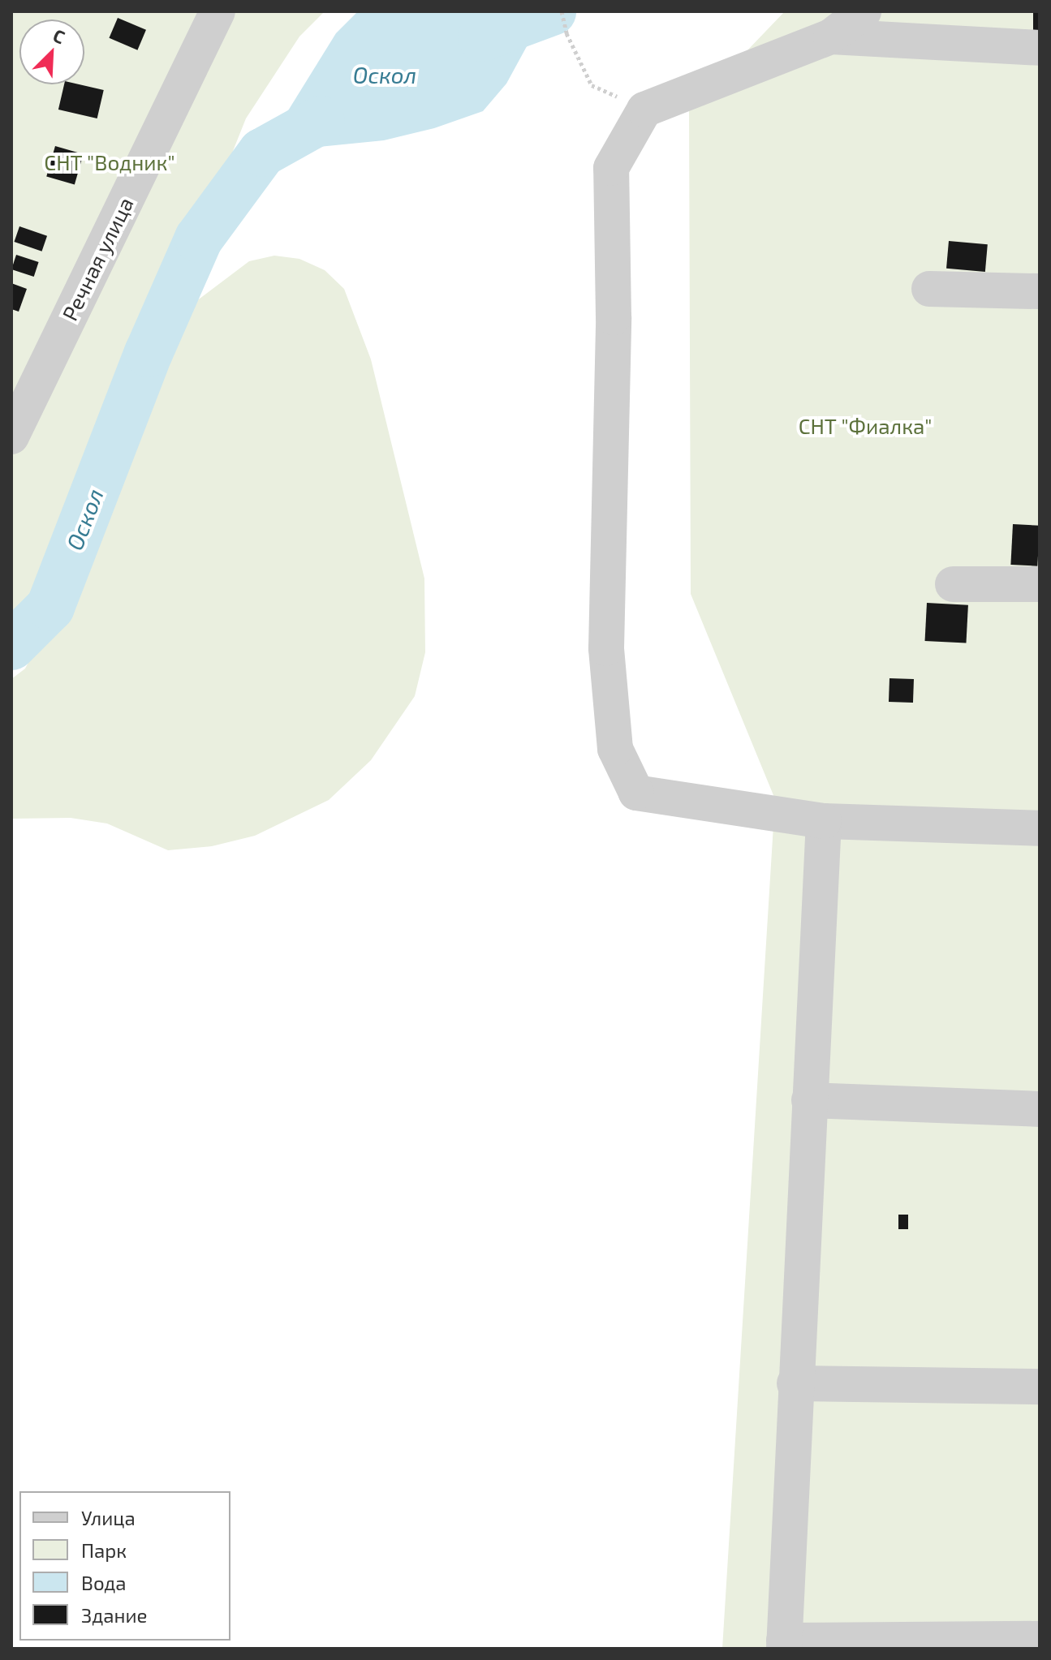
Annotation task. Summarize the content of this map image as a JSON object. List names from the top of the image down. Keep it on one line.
{"streets":{"lane":["Речная улица"]},"water":["Оскол"],"parks":["СНТ \"Водник\"","СНТ \"Фиалка\""],"legend":["Улица","Парк","Вода","Здание"],"north":"top right"}
